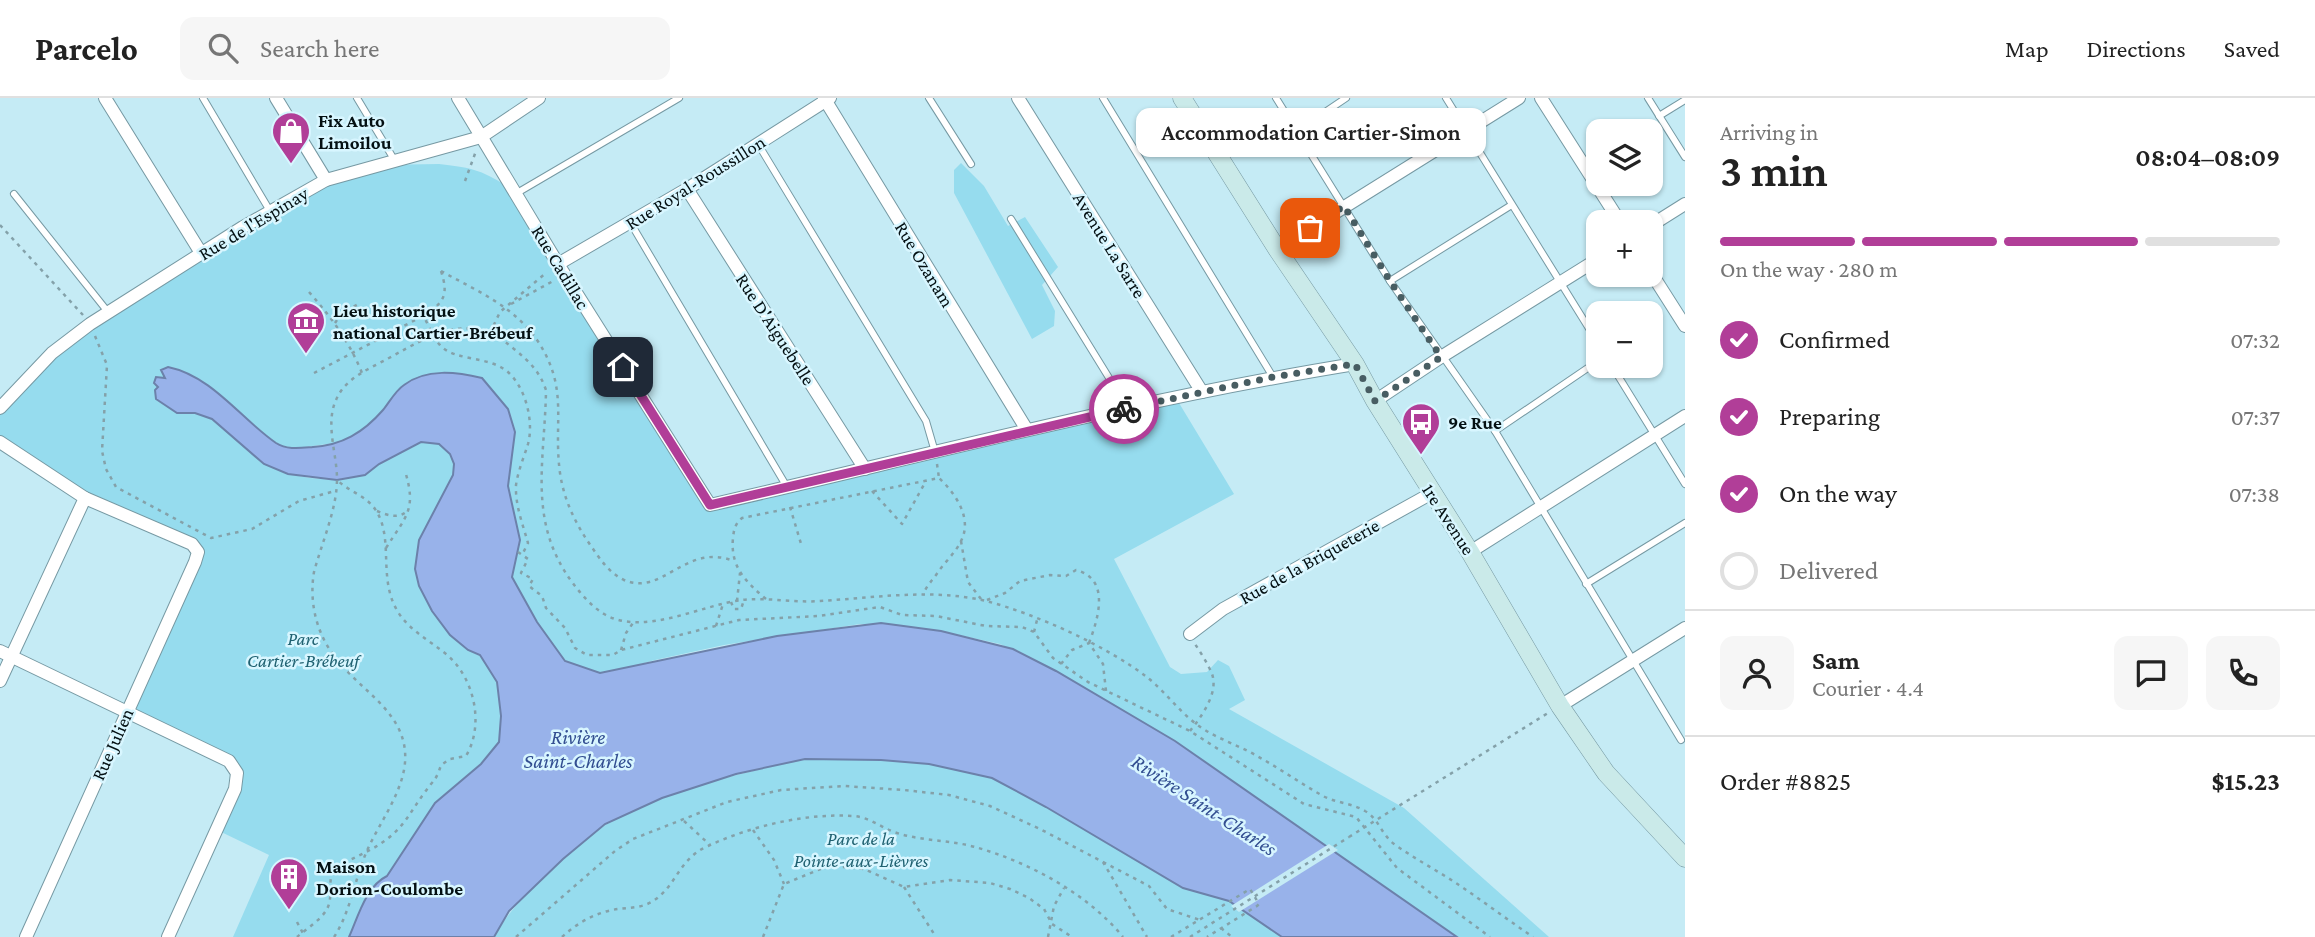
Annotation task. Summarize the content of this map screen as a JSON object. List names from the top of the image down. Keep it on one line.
{"streets":{"street":["Rue Royal-Roussillon","Rue de l'Espinay","Avenue La Sarre","Rue Ozanam","Rue Cadillac","Rue D'Aiguebelle","1re Avenue","Rue de la Briqueterie","Rue Julien"]},"crossings":[["Rue Royal-Roussillon","Rue Ozanam"],["Rue Royal-Roussillon","Rue Cadillac"],["Rue Royal-Roussillon","Rue D'Aiguebelle"],["Rue de l'Espinay","Rue Cadillac"],["1re Avenue","Rue de la Briqueterie"]],"water":["Rivière Saint-Charles"],"parks":["Parc Cartier-Brébeuf","Parc de la Pointe-aux-Lièvres"],"places":{"shop":["Fix Auto Limoilou"],"other":["Accommodation Cartier-Simon"],"museum":["Lieu historique national Cartier-Brébeuf"],"bus stop":["9e Rue"],"building":["Maison Dorion-Coulombe"]},"page":{"header":"Parcelo","search":"Search here","nav":["Map","Directions","Saved"],"heading":["3 min","Arriving in","08:04–08:09"],"panel":["Sam","Courier · 4.4","Order #8825","$15.23"],"bubble":"Accommodation Cartier-Simon","map_buttons":["+","−"],"bar":"On the way · 280 m","list":[["Confirmed","07:32"],["Preparing","07:37"],["On the way","07:38"],"Delivered"]}}
